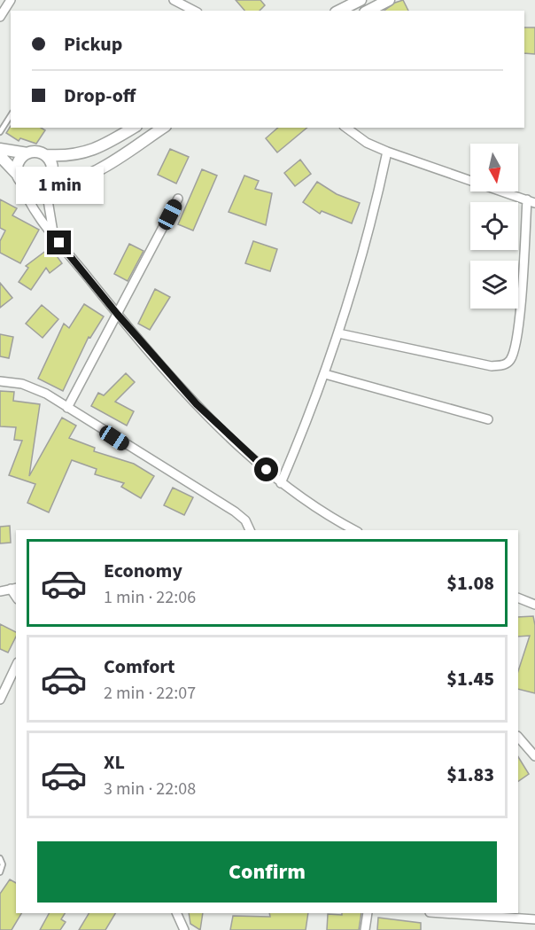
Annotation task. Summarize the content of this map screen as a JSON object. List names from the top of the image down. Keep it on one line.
{"north":"bottom","page":{"banner":["Pickup","Drop-off"],"bubble":"1 min","list":[{"name":"Economy","note":"1 min · 22:06","value":"$1.08"},{"name":"Comfort","note":"2 min · 22:07","value":"$1.45"},{"name":"XL","note":"3 min · 22:08","value":"$1.83"}],"buttons":"Confirm"}}
